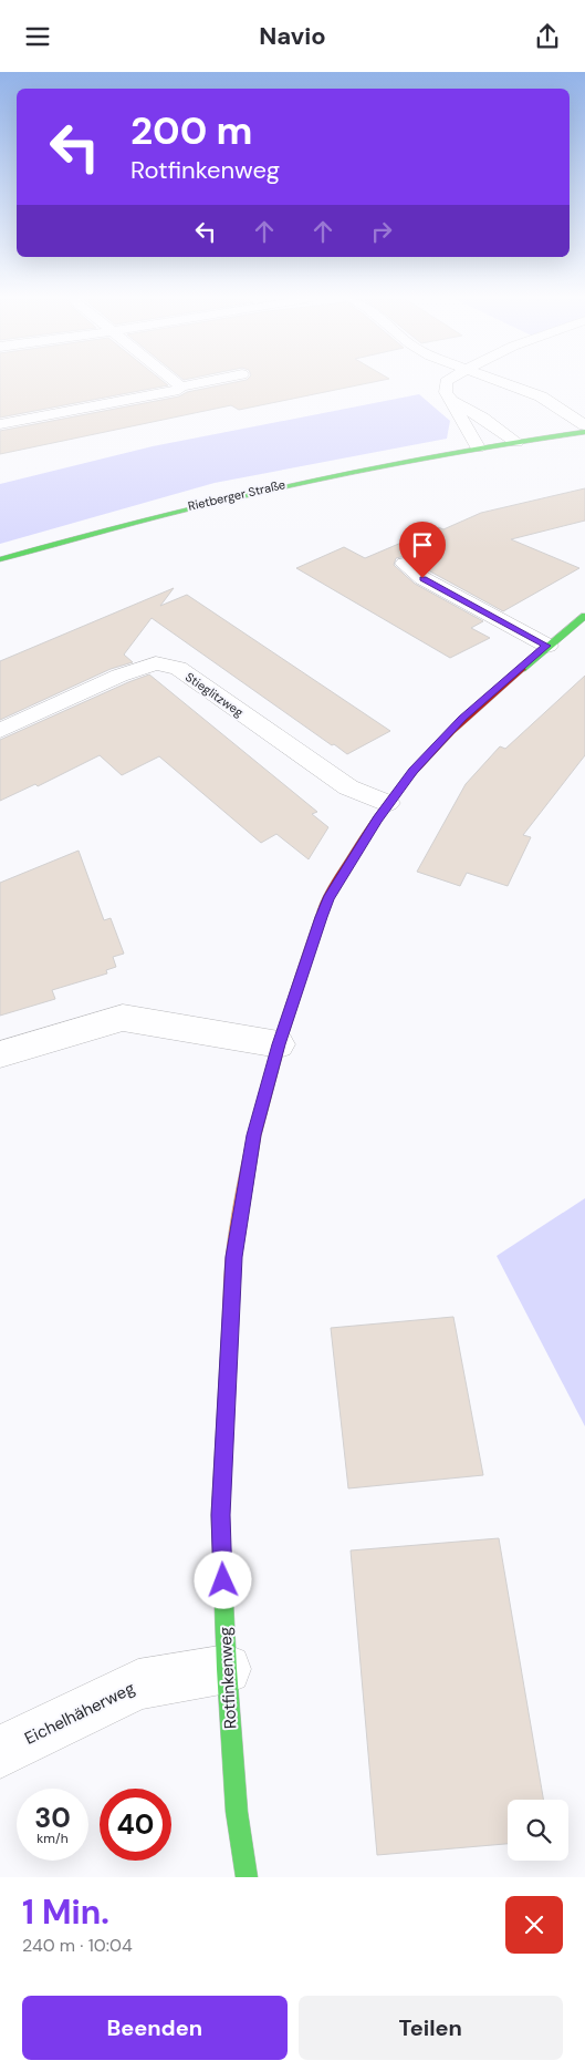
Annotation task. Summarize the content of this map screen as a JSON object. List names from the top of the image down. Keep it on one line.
{"streets":{"street":["Rietberger Straße","Stieglitzweg","Rotfinkenweg","Eichelhäherweg"]},"crossings":[["Stieglitzweg","Rotfinkenweg"],["Rotfinkenweg","Eichelhäherweg"]],"page":{"header":"Navio","turn":["200 m","Rotfinkenweg"],"speed":"30 km/h","limit":"40","heading":["1 Min.","240 m · 10:04"],"buttons":["Beenden","Teilen"]}}
